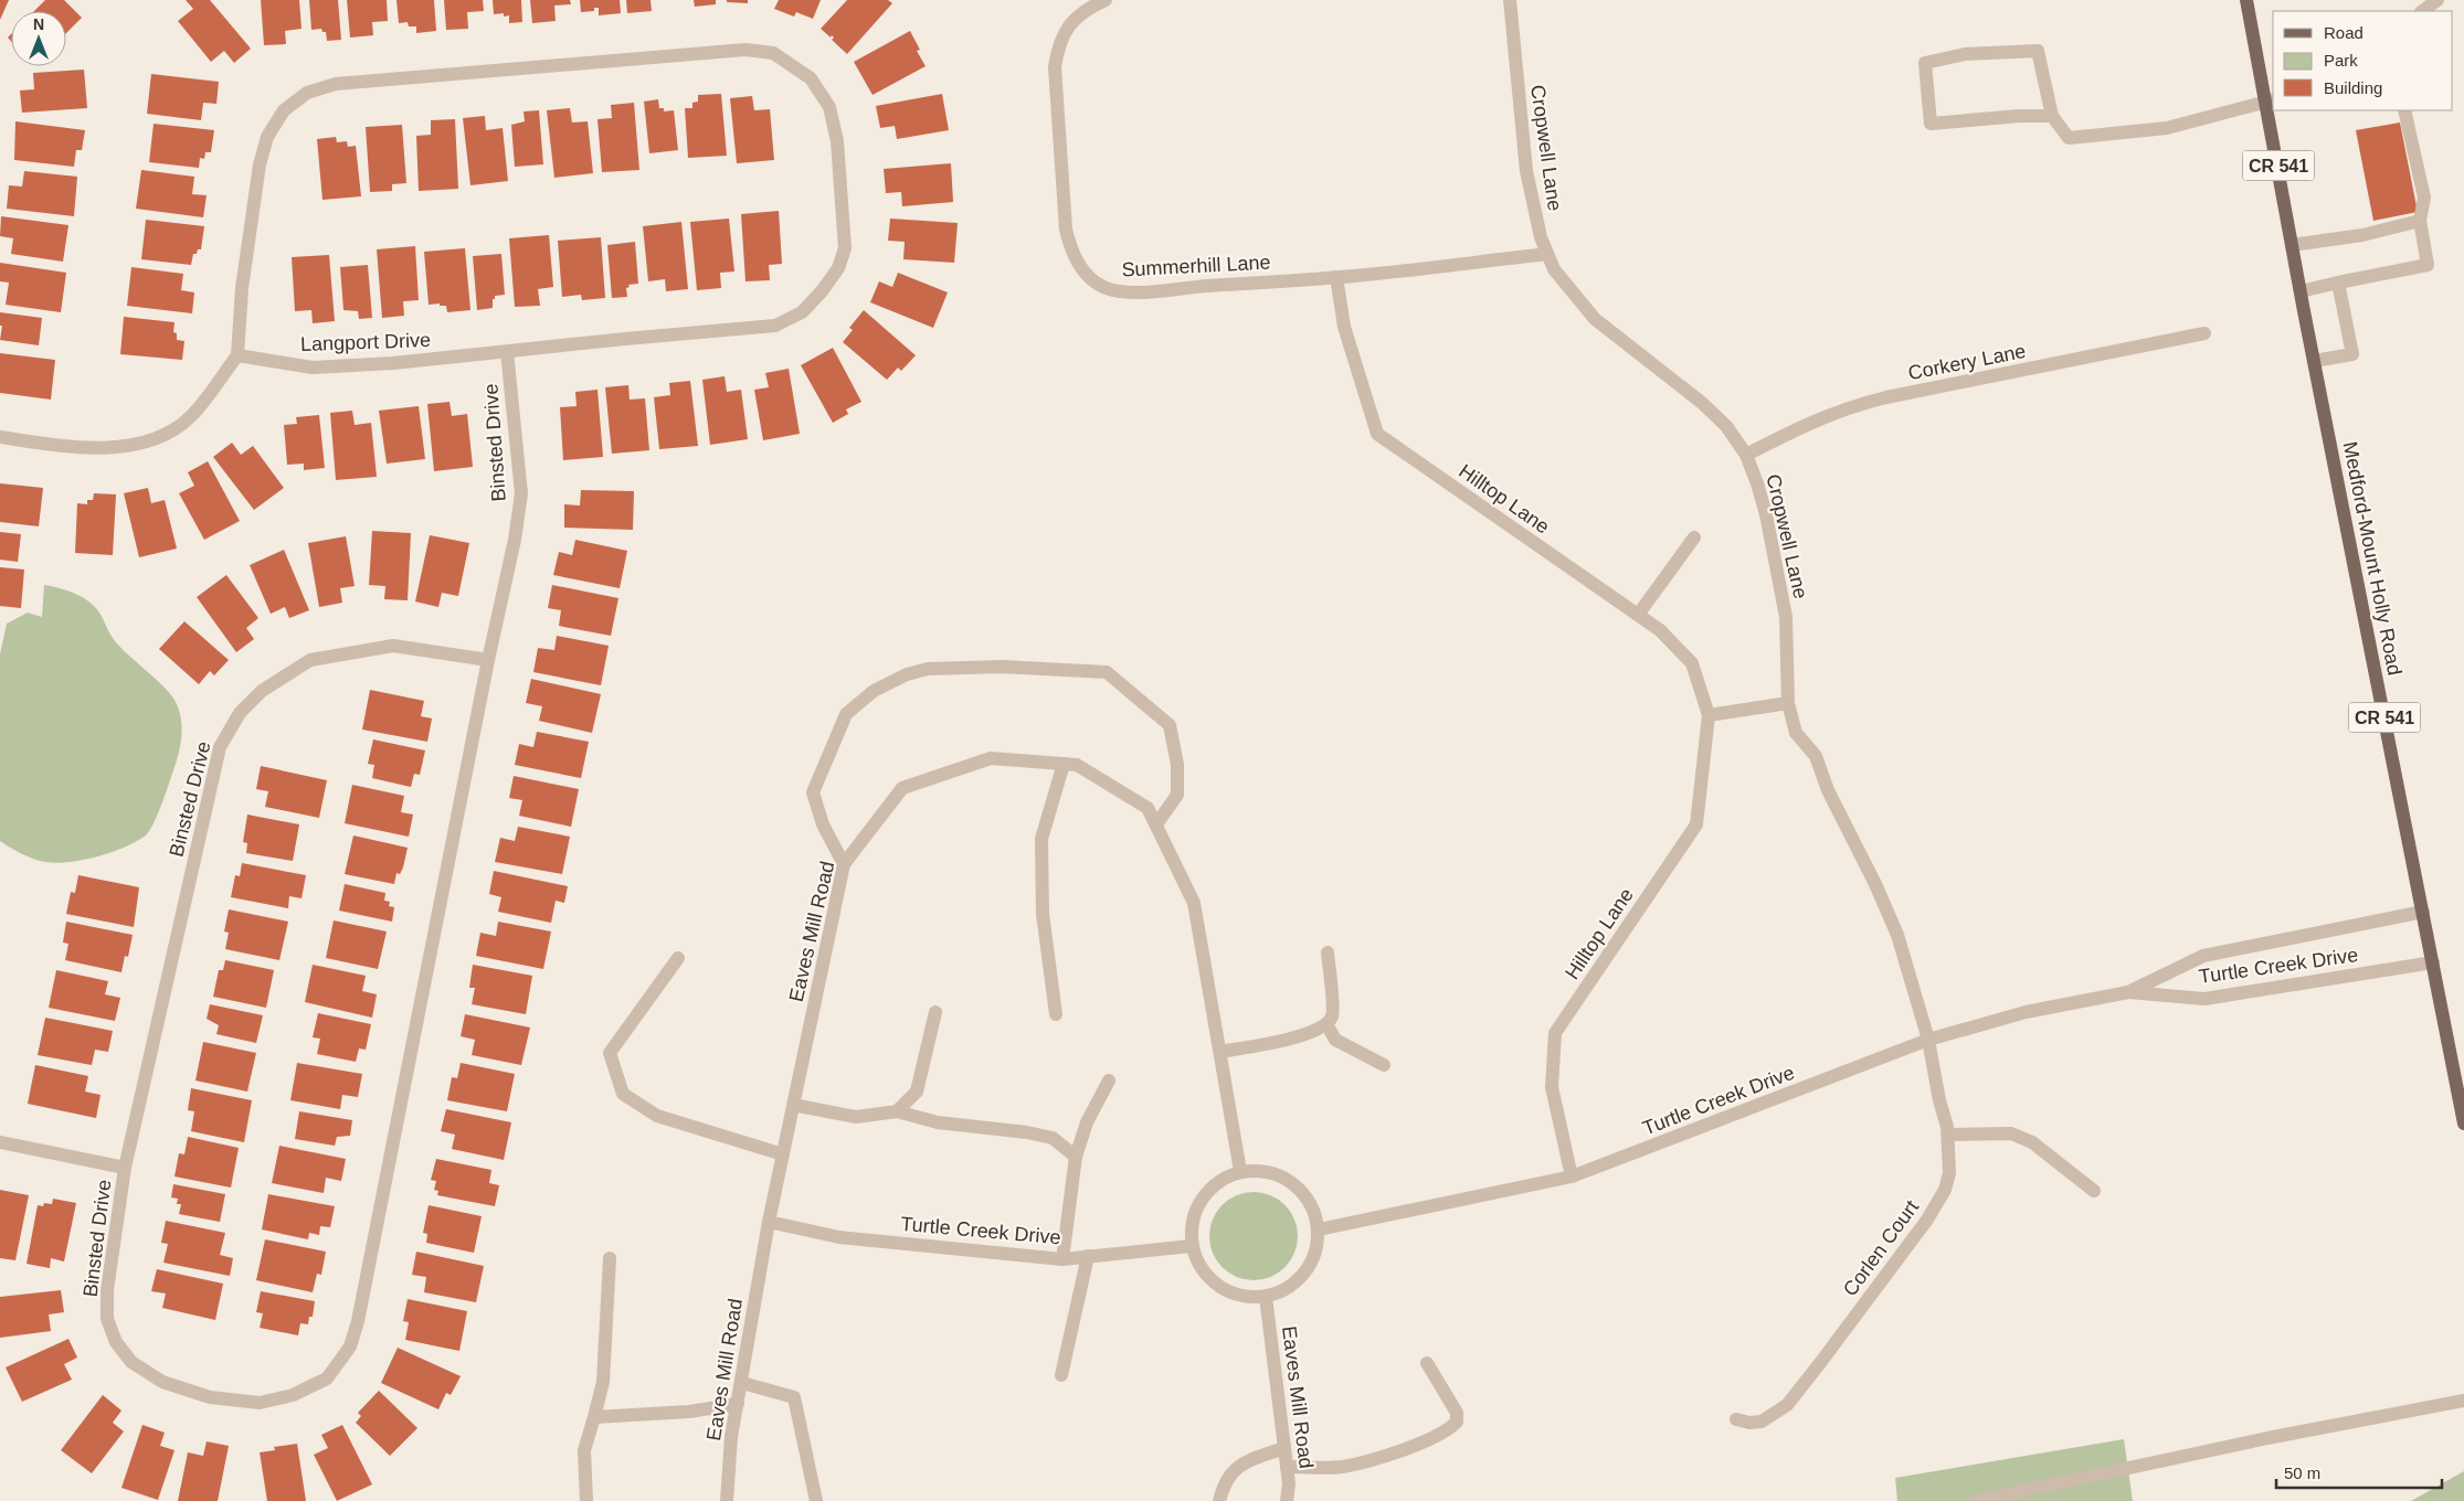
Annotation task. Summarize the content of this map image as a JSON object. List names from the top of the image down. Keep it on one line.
{"streets":{"main road":["CR 541","Medford-Mount Holly Road"],"street":["Cropwell Lane","Summerhill Lane","Langport Drive","Corkery Lane","Binsted Drive","Hilltop Lane","Eaves Mill Road","Turtle Creek Drive","Corlen Court"]},"crossings":[["Cropwell Lane","Summerhill Lane"],["Cropwell Lane","Corkery Lane"],["Cropwell Lane","Turtle Creek Drive"],["Cropwell Lane","Corlen Court"],["Summerhill Lane","Hilltop Lane"],["Langport Drive","Binsted Drive"],["Hilltop Lane","Turtle Creek Drive"],["Medford-Mount Holly Road","Turtle Creek Drive"],["Eaves Mill Road","Turtle Creek Drive"],["Turtle Creek Drive","Corlen Court"]],"legend":["Road","Park","Building"],"scale_bar":"50 m","north":"top"}
